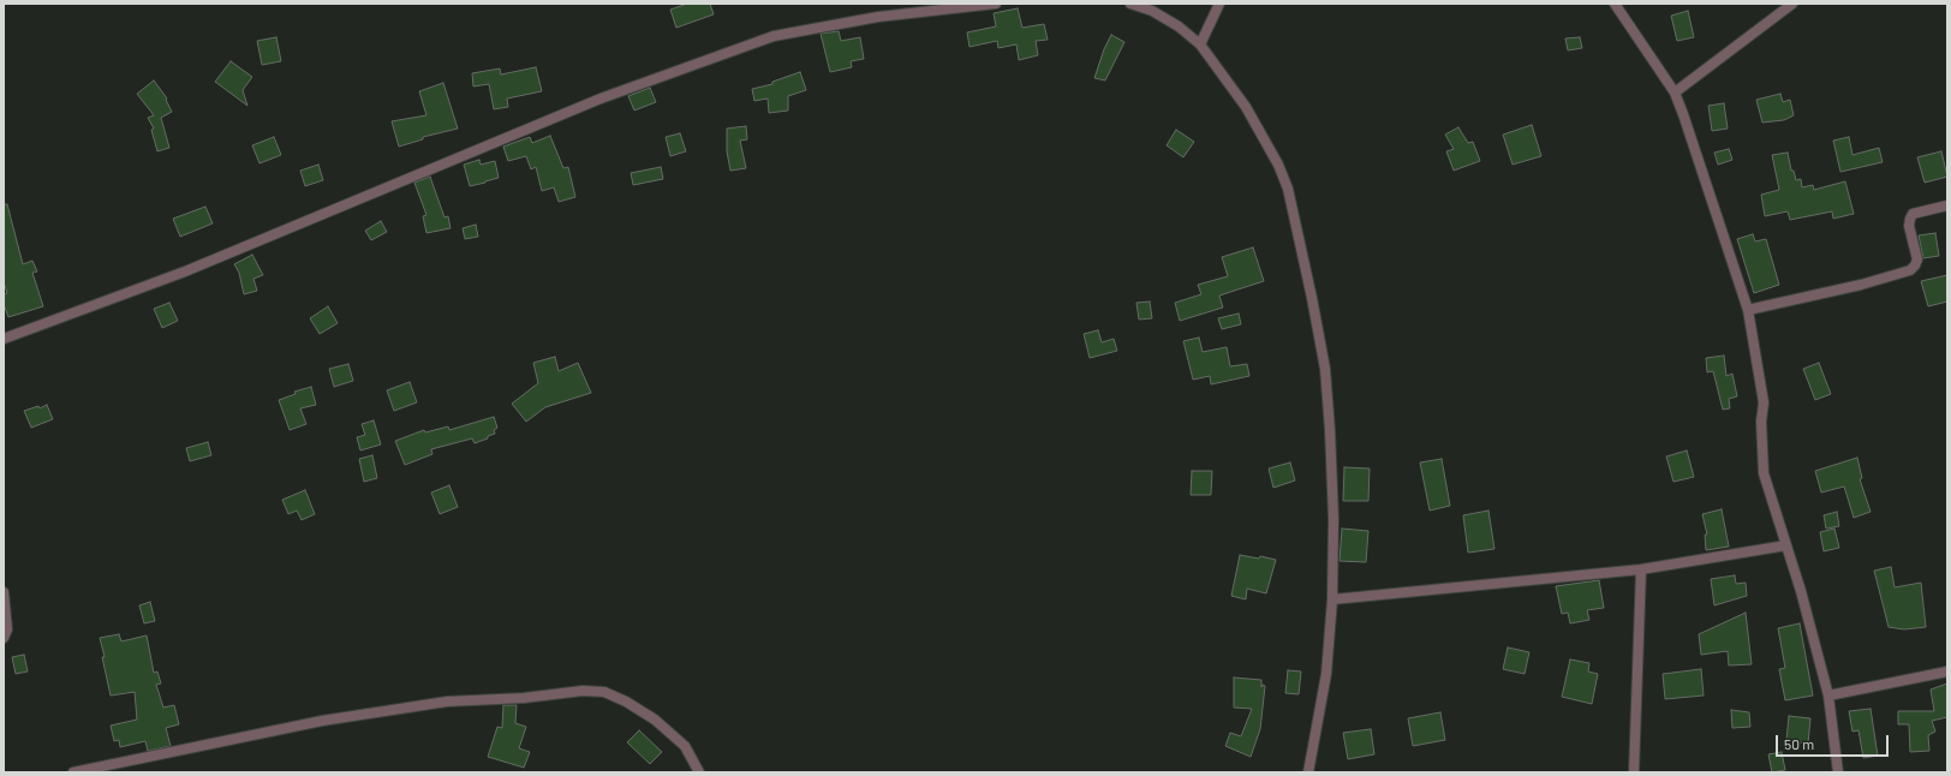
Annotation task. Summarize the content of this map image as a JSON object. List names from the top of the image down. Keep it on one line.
{"scale_bar":"50 m"}
